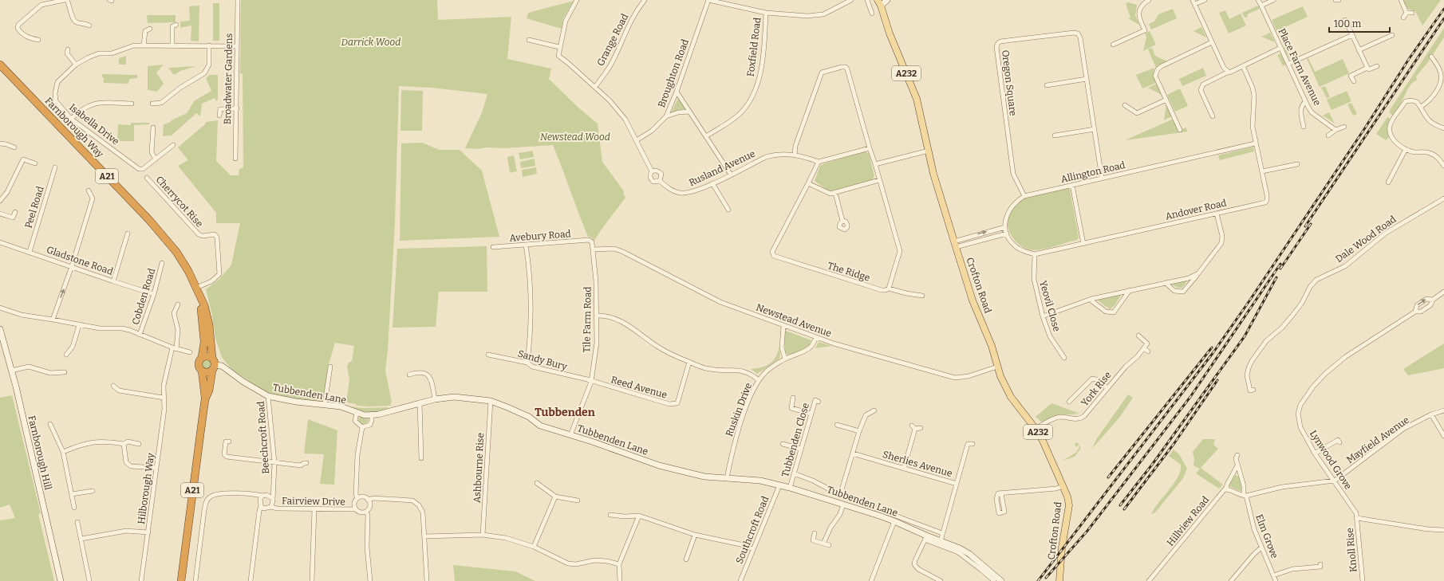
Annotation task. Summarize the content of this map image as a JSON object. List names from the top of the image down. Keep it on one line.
{"streets":{"highway":["Farnborough Way","A21"],"main road":["A232","Crofton Road"],"street":["Grange Road","Foxfield Road","Place Farm Avenue","Broughton Road","Broadwater Gardens","Oregon Square","Isabella Drive","Rusland Avenue","Allington Road","Cherrycot Rise","Peel Road","Andover Road","Avebury Road","Dale Wood Road","Gladstone Road","The Ridge","Cobden Road","Yeovil Close","Tile Farm Road","Newstead Avenue","Sandy Bury","Reed Avenue","York Rise","Tubbenden Lane","Ruskin Drive","Beechcroft Road","Tubbenden Close","Mayfield Avenue","Farnborough Hill","Lynwood Grove","Sherlies Avenue","Ashbourne Rise","Hilborough Way","Fairview Drive","Hillview Road","Southcroft Road","Elm Grove","Knoll Rise"]},"crossings":[["Grange Road","Rusland Avenue"],["Broughton Road","Rusland Avenue"],["Broadwater Gardens","Isabella Drive"],["Oregon Square","Allington Road"],["Oregon Square","Andover Road"],["Oregon Square","Yeovil Close"],["Farnborough Way","A21"],["Farnborough Way","Cherrycot Rise"],["Farnborough Way","Tubbenden Lane"],["Allington Road","Andover Road"],["Allington Road","Yeovil Close"],["A21","Tubbenden Lane"],["Peel Road","Gladstone Road"],["Andover Road","Yeovil Close"],["Avebury Road","Tile Farm Road"],["Gladstone Road","Cobden Road"],["Crofton Road","Newstead Avenue"],["Crofton Road","York Rise"],["Tile Farm Road","Newstead Avenue"],["Tile Farm Road","Sandy Bury"],["Tile Farm Road","Reed Avenue"],["Tile Farm Road","Tubbenden Lane"],["Newstead Avenue","Ruskin Drive"],["Sandy Bury","Reed Avenue"],["Tubbenden Lane","Ruskin Drive"],["Tubbenden Lane","Beechcroft Road"],["Tubbenden Lane","Tubbenden Close"],["Tubbenden Lane","Sherlies Avenue"],["Tubbenden Lane","Ashbourne Rise"],["Tubbenden Lane","Southcroft Road"],["Beechcroft Road","Fairview Drive"],["Mayfield Avenue","Lynwood Grove"],["Lynwood Grove","Knoll Rise"],["Hillview Road","Elm Grove"]],"districts":["Tubbenden"],"parks":["Darrick Wood","Newstead Wood"],"scale_bar":"100 m"}
